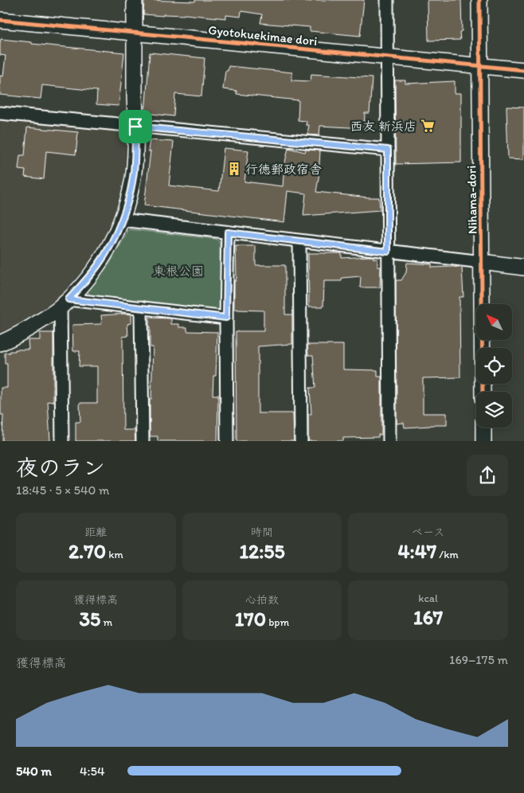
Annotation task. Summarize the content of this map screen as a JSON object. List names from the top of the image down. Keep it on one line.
{"streets":{"street":["Gyotokuekimae dori","Nihama-dori"]},"crossings":[["Gyotokuekimae dori","Nihama-dori"]],"parks":["東根公園"],"places":{"supermarket":["西友 新浜店"],"building":["行徳郵政宿舎"]},"north":"top left","page":{"heading":["夜のラン","18:45 · 5 × 540 m"],"stats":[["距離","2.70 km"],["時間","12:55"],["ペース","4:47 /km"],["獲得標高","35 m"],["心拍数","170 bpm"],["kcal","167"]],"chart":["獲得標高","169–175 m"],"list":[{"name":"540 m","note":"4:54"}]}}
